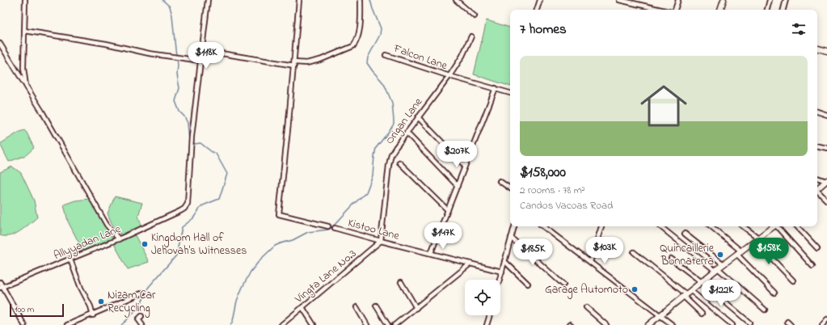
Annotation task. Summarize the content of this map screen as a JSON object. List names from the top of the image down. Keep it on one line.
{"streets":{"street":["Falcon Lane","Origan Lane","Kistoo Lane","Allyyadan Lane","Vingta Lane No.3"]},"crossings":[["Falcon Lane","Origan Lane"],["Origan Lane","Kistoo Lane"],["Origan Lane","Vingta Lane No.3"],["Kistoo Lane","Vingta Lane No.3"]],"places":["Kingdom Hall of Jehovah's Witnesses","Quincaillerie Bonnaterra","Garage Automoto","Nizam Car Recycling"],"scale_bar":"100 m","page":{"heading":"7 homes","price":["$118K","$207K","$147K","$103K","$158K","$185K","$122K"],"list":[{"name":"$158,000","note":"2 rooms · 78 m² · Candos Vacoas Road"}],"scale":"100 m"}}
